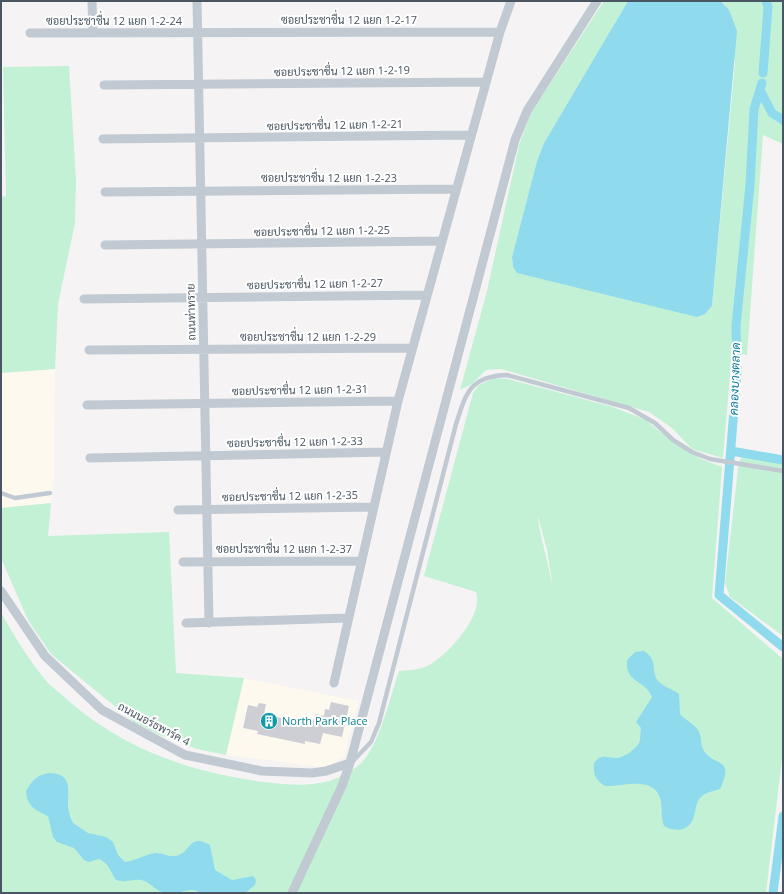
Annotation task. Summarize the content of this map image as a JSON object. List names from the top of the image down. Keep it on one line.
{"streets":{"street":["ซอยประชาชื่น 12 แยก 1-2-17","ซอยประชาชื่น 12 แยก 1-2-24","ซอยประชาชื่น 12 แยก 1-2-19","ซอยประชาชื่น 12 แยก 1-2-21","ซอยประชาชื่น 12 แยก 1-2-23","ซอยประชาชื่น 12 แยก 1-2-25","ซอยประชาชื่น 12 แยก 1-2-27","ถนนท่าทราย","ซอยประชาชื่น 12 แยก 1-2-29","ซอยประชาชื่น 12 แยก 1-2-31","ซอยประชาชื่น 12 แยก 1-2-33","ซอยประชาชื่น 12 แยก 1-2-35","ซอยประชาชื่น 12 แยก 1-2-37","ถนนนอร์ธพาร์ค 4"]},"crossings":[["ซอยประชาชื่น 12 แยก 1-2-17","ซอยประชาชื่น 12 แยก 1-2-24"],["ซอยประชาชื่น 12 แยก 1-2-17","ถนนท่าทราย"],["ซอยประชาชื่น 12 แยก 1-2-24","ถนนท่าทราย"],["ซอยประชาชื่น 12 แยก 1-2-19","ถนนท่าทราย"],["ซอยประชาชื่น 12 แยก 1-2-21","ถนนท่าทราย"],["ซอยประชาชื่น 12 แยก 1-2-23","ถนนท่าทราย"],["ซอยประชาชื่น 12 แยก 1-2-25","ถนนท่าทราย"],["ซอยประชาชื่น 12 แยก 1-2-27","ถนนท่าทราย"],["ถนนท่าทราย","ซอยประชาชื่น 12 แยก 1-2-29"],["ถนนท่าทราย","ซอยประชาชื่น 12 แยก 1-2-31"],["ถนนท่าทราย","ซอยประชาชื่น 12 แยก 1-2-33"],["ถนนท่าทราย","ซอยประชาชื่น 12 แยก 1-2-35"],["ถนนท่าทราย","ซอยประชาชื่น 12 แยก 1-2-37"]],"water":["คลองบางตลาด"],"places":{"building":["North Park Place"]}}
